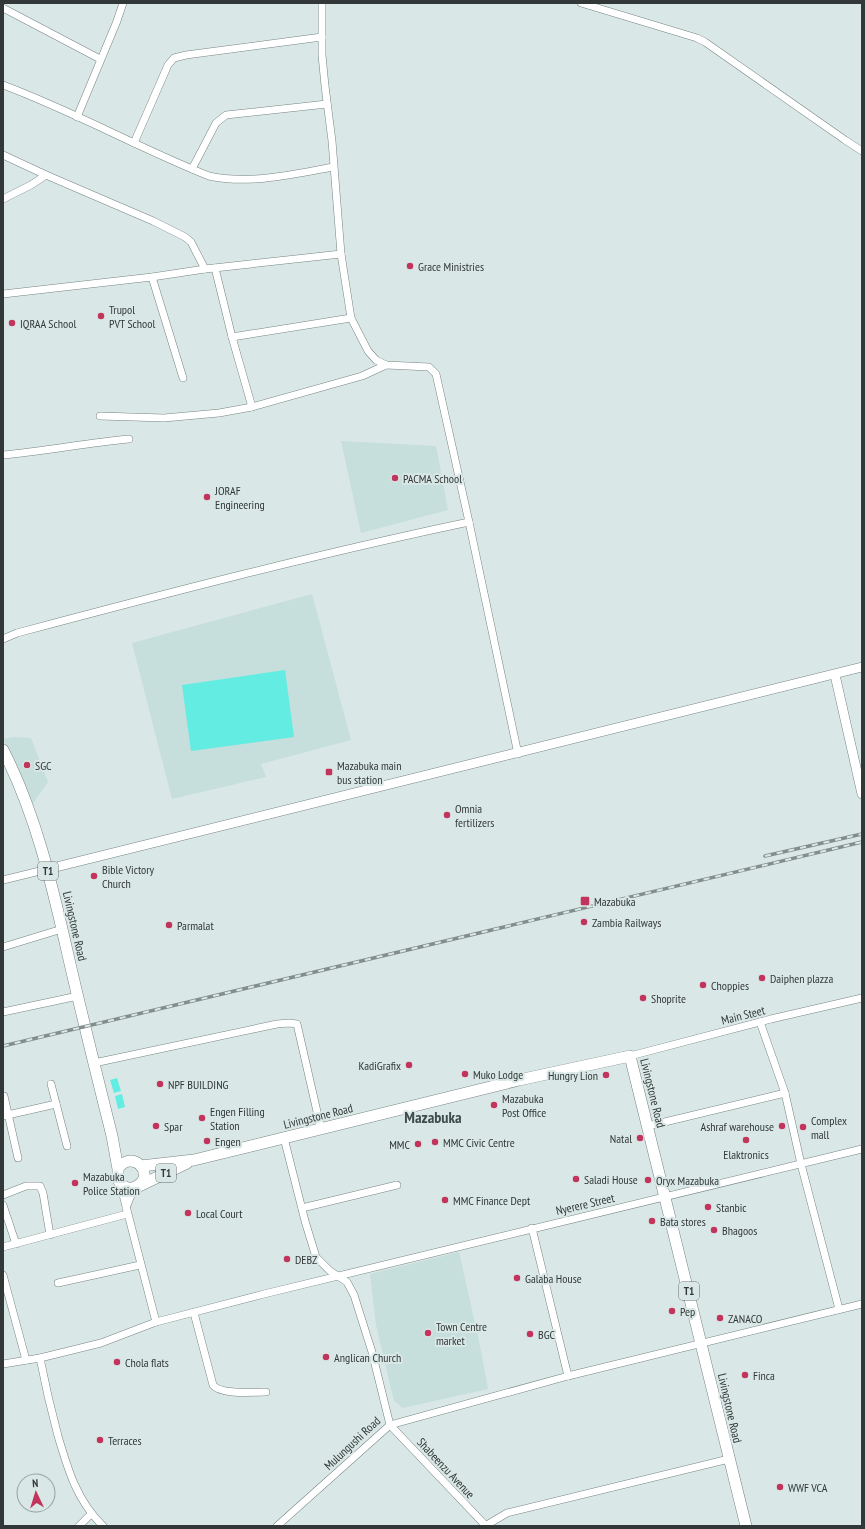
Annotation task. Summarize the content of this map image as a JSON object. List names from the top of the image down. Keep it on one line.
{"streets":{"highway":["T1","Livingstone Road"],"street":["Main Steet","Nyerere Street","Mulungushi Road","Shabeenzu Avenue"]},"crossings":[["T1","Livingstone Road"],["Livingstone Road","Main Steet"],["Livingstone Road","Nyerere Street"],["Livingstone Road","Mulungushi Road"],["Nyerere Street","Mulungushi Road"],["Mulungushi Road","Shabeenzu Avenue"]],"districts":["Mazabuka"],"places":{"other":["Grace Ministries","Trupol PVT School","IQRAA School","PACMA School","JORAF Engineering","SGC","Omnia fertilizers","Bible Victory Church","Zambia Railways","Parmalat","Daiphen plazza","Choppies","Shoprite","KadiGrafix","Muko Lodge","Hungry Lion","NPF BUILDING","Mazabuka Post Office","Engen Filling Station","Spar","Ashraf warehouse","Complex mall","Natal","Elaktronics","Engen","MMC Civic Centre","MMC","Saladi House","Oryx Mazabuka","Mazabuka Police Station","MMC Finance Dept","Stanbic","Local Court","Bata stores","Bhagoos","DEBZ","Galaba House","Pep","ZANACO","Town Centre market","BGC","Anglican Church","Chola flats","Finca","Terraces","WWF VCA"],"transit":["Mazabuka main bus station","Mazabuka"]},"north":"top"}
